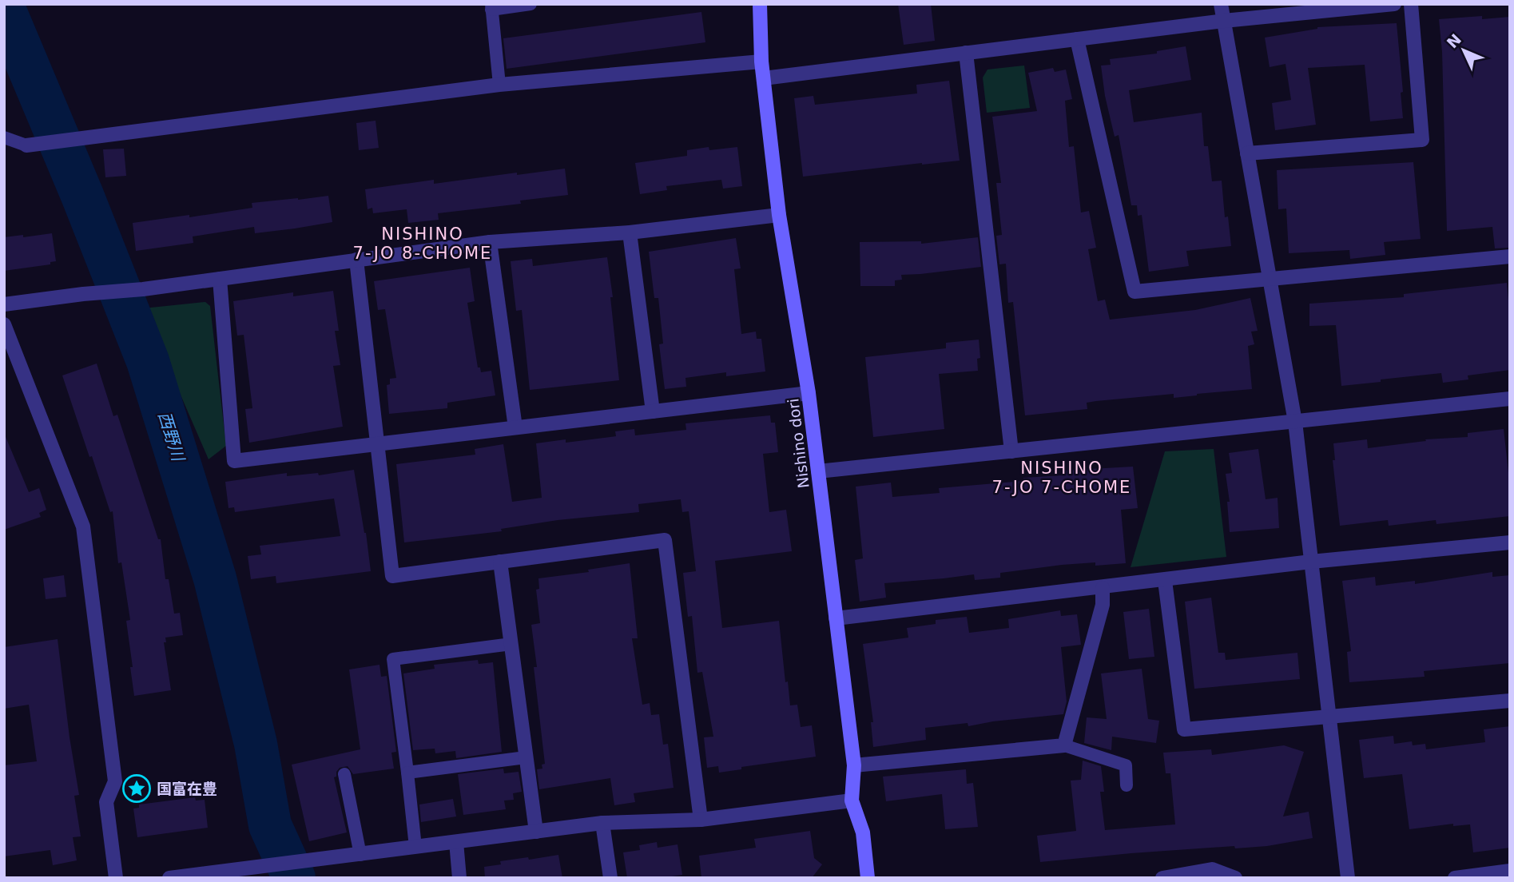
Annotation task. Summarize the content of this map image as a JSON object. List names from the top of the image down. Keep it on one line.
{"streets":{"street":["Nishino dori"]},"districts":["NISHINO 7-JO 8-CHOME","NISHINO 7-JO 7-CHOME"],"water":["西野川"],"places":{"place":["国富在豊"]},"north":"top left"}
